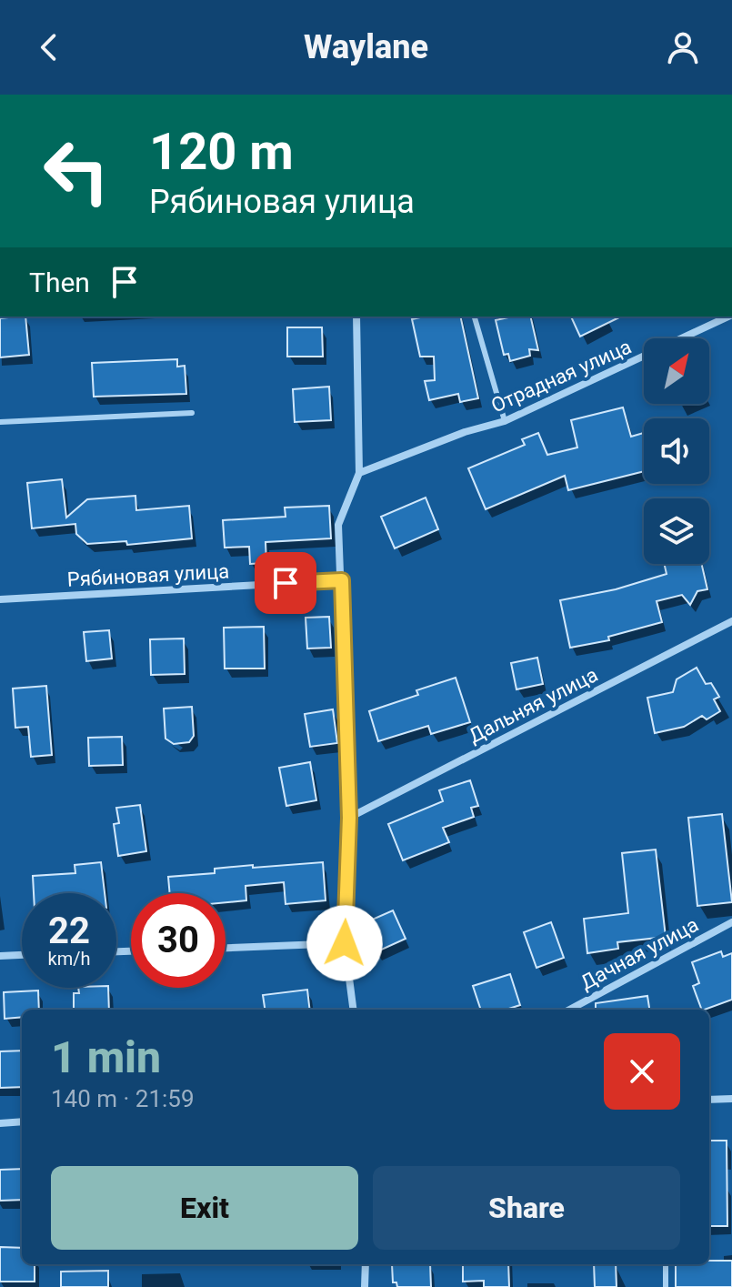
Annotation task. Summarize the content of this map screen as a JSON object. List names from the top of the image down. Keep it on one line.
{"streets":{"street":["Отрадная улица","Рябиновая улица","Дальняя улица","Дачная улица"]},"north":"top right","page":{"header":"Waylane","turn":["120 m","Рябиновая улица"],"then":"Then","speed":"22 km/h","limit":"30","heading":["1 min","140 m · 21:59"],"buttons":["Exit","Share"]}}
